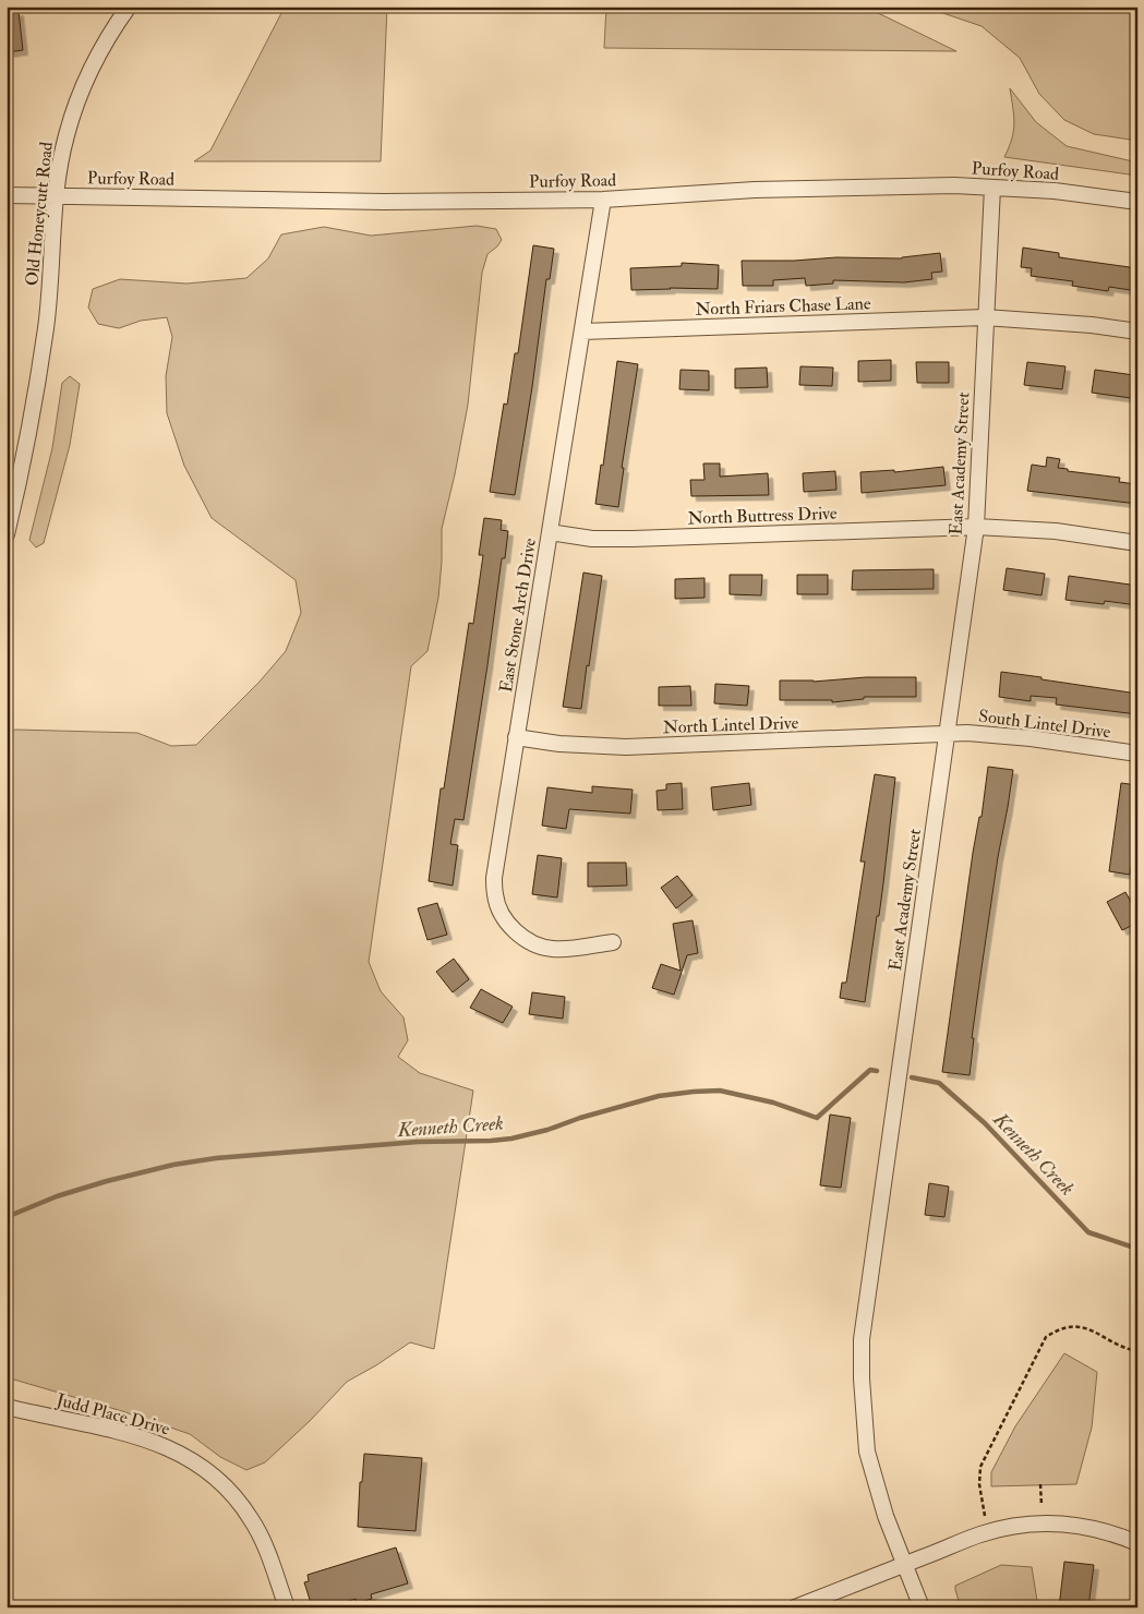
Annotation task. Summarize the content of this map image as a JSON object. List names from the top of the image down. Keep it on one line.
{"streets":{"street":["Purfoy Road","Old Honeycutt Road","North Friars Chase Lane","East Academy Street","North Buttress Drive","East Stone Arch Drive","South Lintel Drive","North Lintel Drive","Judd Place Drive"]},"crossings":[["Purfoy Road","Old Honeycutt Road"],["Purfoy Road","East Academy Street"],["Purfoy Road","East Stone Arch Drive"],["North Friars Chase Lane","East Academy Street"],["North Friars Chase Lane","East Stone Arch Drive"],["East Academy Street","North Buttress Drive"],["East Academy Street","South Lintel Drive"],["East Academy Street","North Lintel Drive"],["North Buttress Drive","East Stone Arch Drive"],["East Stone Arch Drive","North Lintel Drive"],["South Lintel Drive","North Lintel Drive"]],"water":["Kenneth Creek"]}
